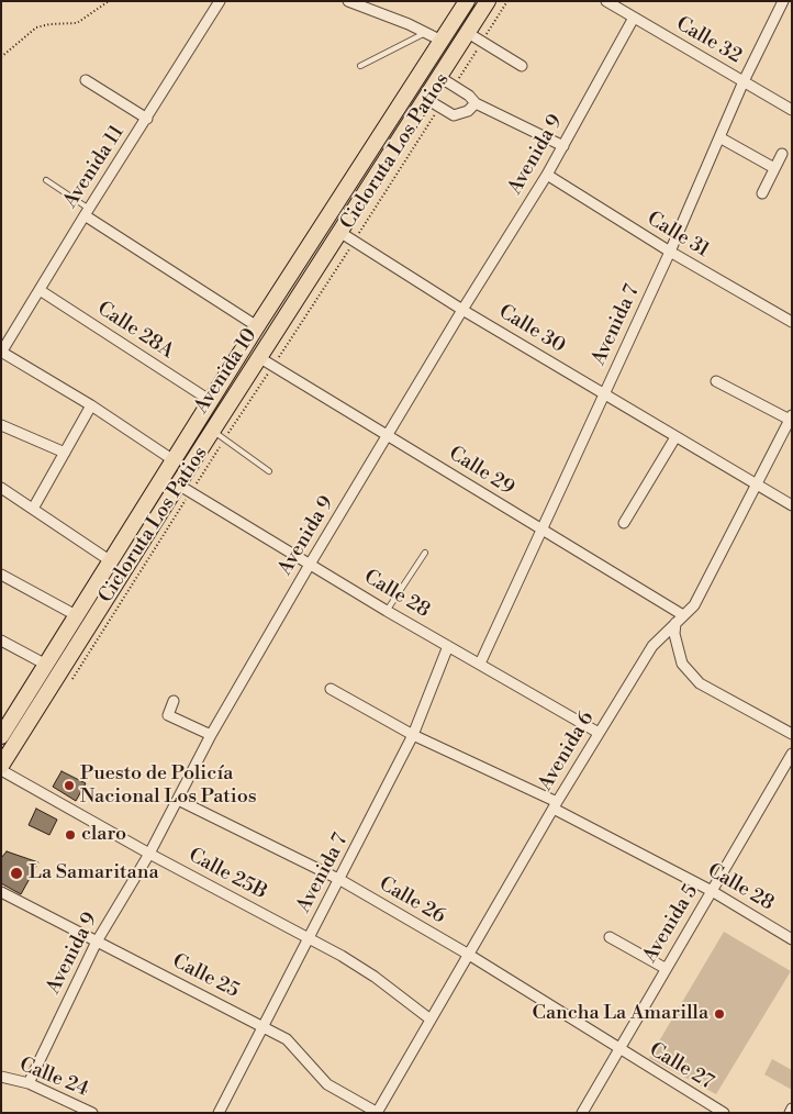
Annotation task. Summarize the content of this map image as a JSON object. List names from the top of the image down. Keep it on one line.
{"streets":{"main road":["Avenida 10"],"street":["Calle 32","Avenida 9","Avenida 11","Calle 31","Avenida 7","Calle 30","Calle 28A","Calle 29","Calle 28","Avenida 6","Calle 25B","Calle 26","Avenida 5","Calle 25","Calle 27","Calle 24"],"path":["Cicloruta Los Patios"]},"crossings":[["Calle 32","Avenida 9"],["Calle 32","Avenida 7"],["Cicloruta Los Patios","Calle 30"],["Cicloruta Los Patios","Avenida 10"],["Cicloruta Los Patios","Calle 29"],["Cicloruta Los Patios","Calle 28"],["Avenida 9","Calle 31"],["Avenida 9","Calle 30"],["Avenida 9","Calle 29"],["Avenida 9","Calle 28"],["Avenida 9","Calle 25B"],["Avenida 9","Calle 26"],["Avenida 9","Calle 25"],["Avenida 9","Calle 24"],["Avenida 11","Calle 28A"],["Calle 31","Avenida 7"],["Avenida 7","Calle 30"],["Avenida 7","Calle 29"],["Avenida 7","Calle 28"],["Avenida 7","Calle 25B"],["Avenida 7","Calle 26"],["Avenida 7","Calle 25"],["Calle 30","Avenida 10"],["Calle 30","Avenida 6"],["Calle 28A","Avenida 10"],["Avenida 10","Calle 29"],["Avenida 10","Calle 28"],["Avenida 10","Calle 25B"],["Calle 29","Avenida 6"],["Calle 28","Avenida 6"],["Calle 28","Avenida 5"],["Avenida 6","Calle 25B"],["Avenida 6","Calle 26"],["Avenida 6","Calle 25"],["Calle 26","Avenida 5"],["Calle 26","Calle 27"],["Avenida 5","Calle 27"]],"places":["Puesto de Policía Nacional Los Patios","claro","La Samaritana","Cancha La Amarilla"]}
